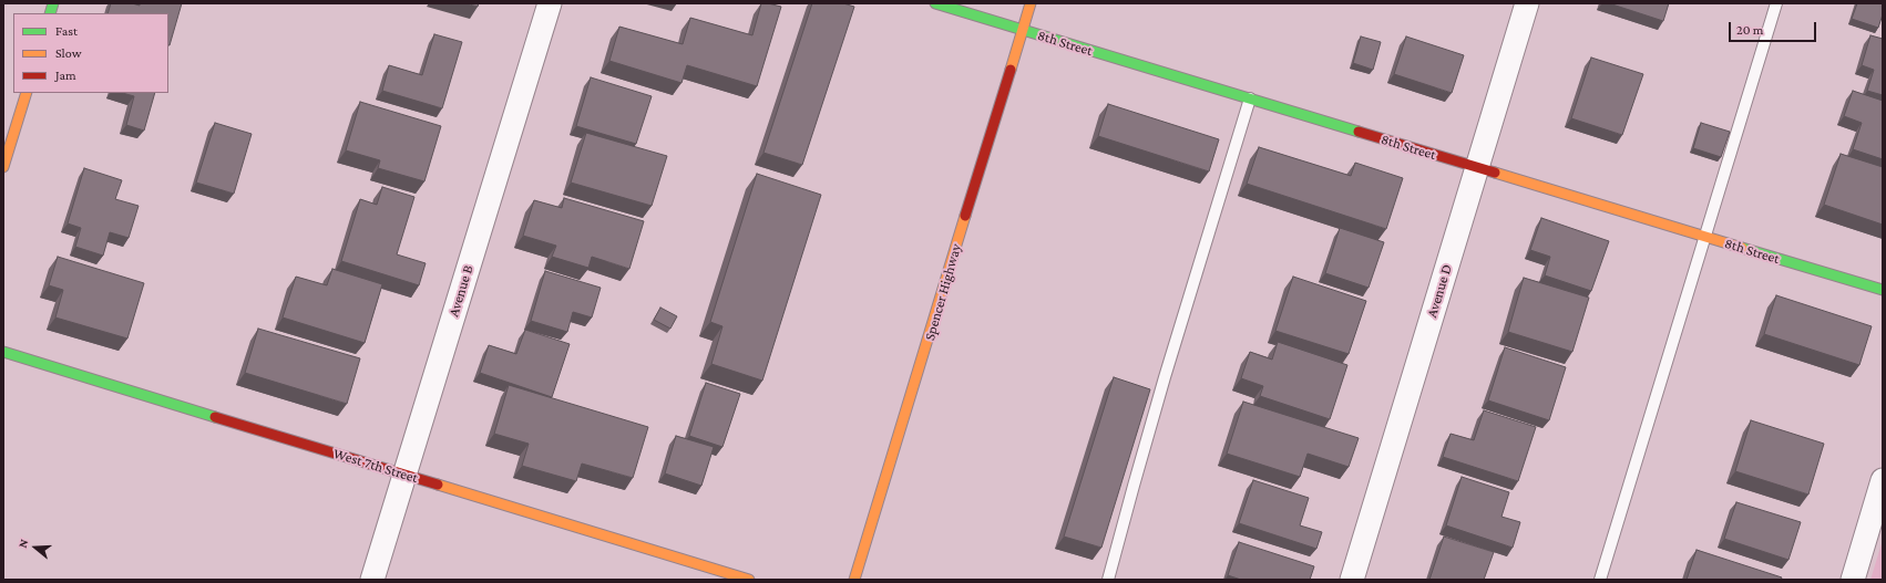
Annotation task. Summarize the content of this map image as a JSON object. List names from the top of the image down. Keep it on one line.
{"streets":{"street":["8th Street","Avenue B","Avenue D","Spencer Highway","West 7th Street"]},"crossings":[["8th Street","Avenue D"],["8th Street","Spencer Highway"],["Avenue B","West 7th Street"]],"legend":["Fast","Slow","Jam"],"scale_bar":"20 m","north":"left"}
